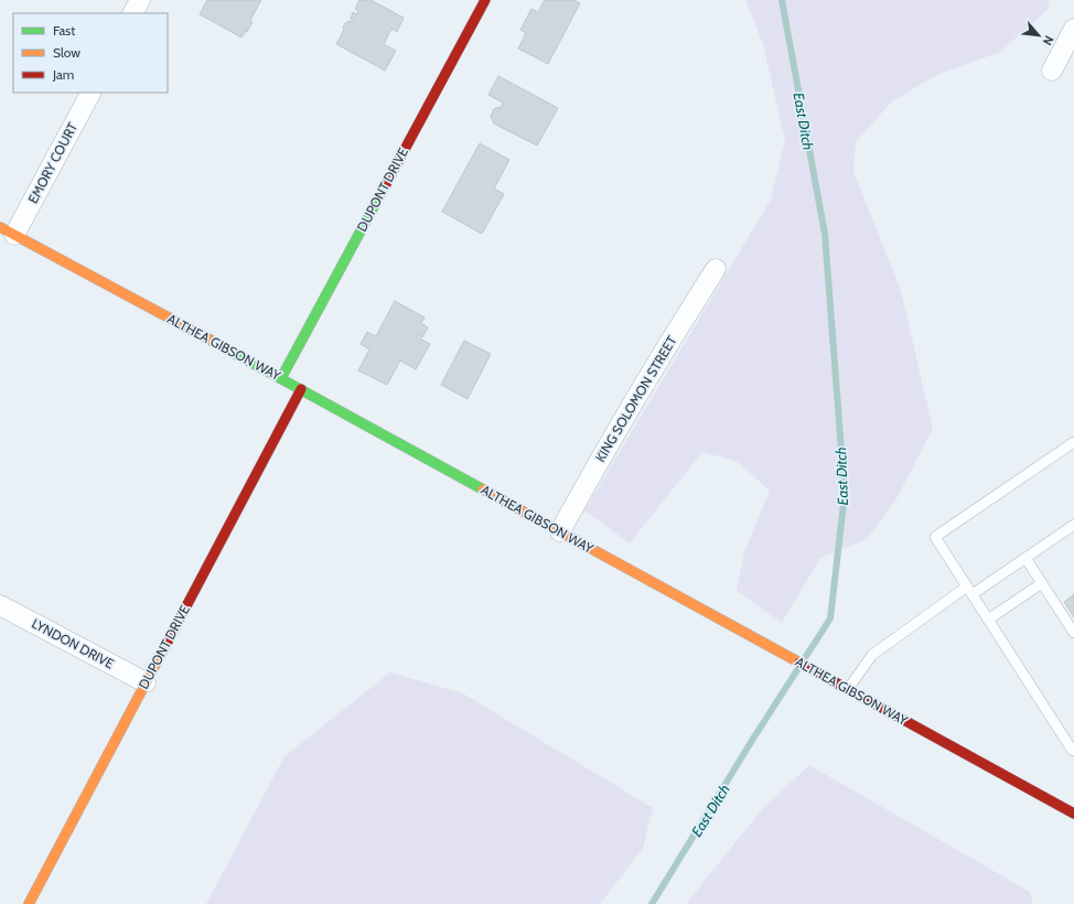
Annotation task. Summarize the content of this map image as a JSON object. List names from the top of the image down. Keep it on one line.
{"streets":{"street":["EMORY COURT","DUPONT DRIVE","ALTHEA GIBSON WAY","KING SOLOMON STREET","LYNDON DRIVE"]},"crossings":[["EMORY COURT","ALTHEA GIBSON WAY"],["DUPONT DRIVE","ALTHEA GIBSON WAY"],["DUPONT DRIVE","LYNDON DRIVE"],["ALTHEA GIBSON WAY","KING SOLOMON STREET"]],"water":["East Ditch"],"legend":["Fast","Slow","Jam"],"north":"bottom right"}
